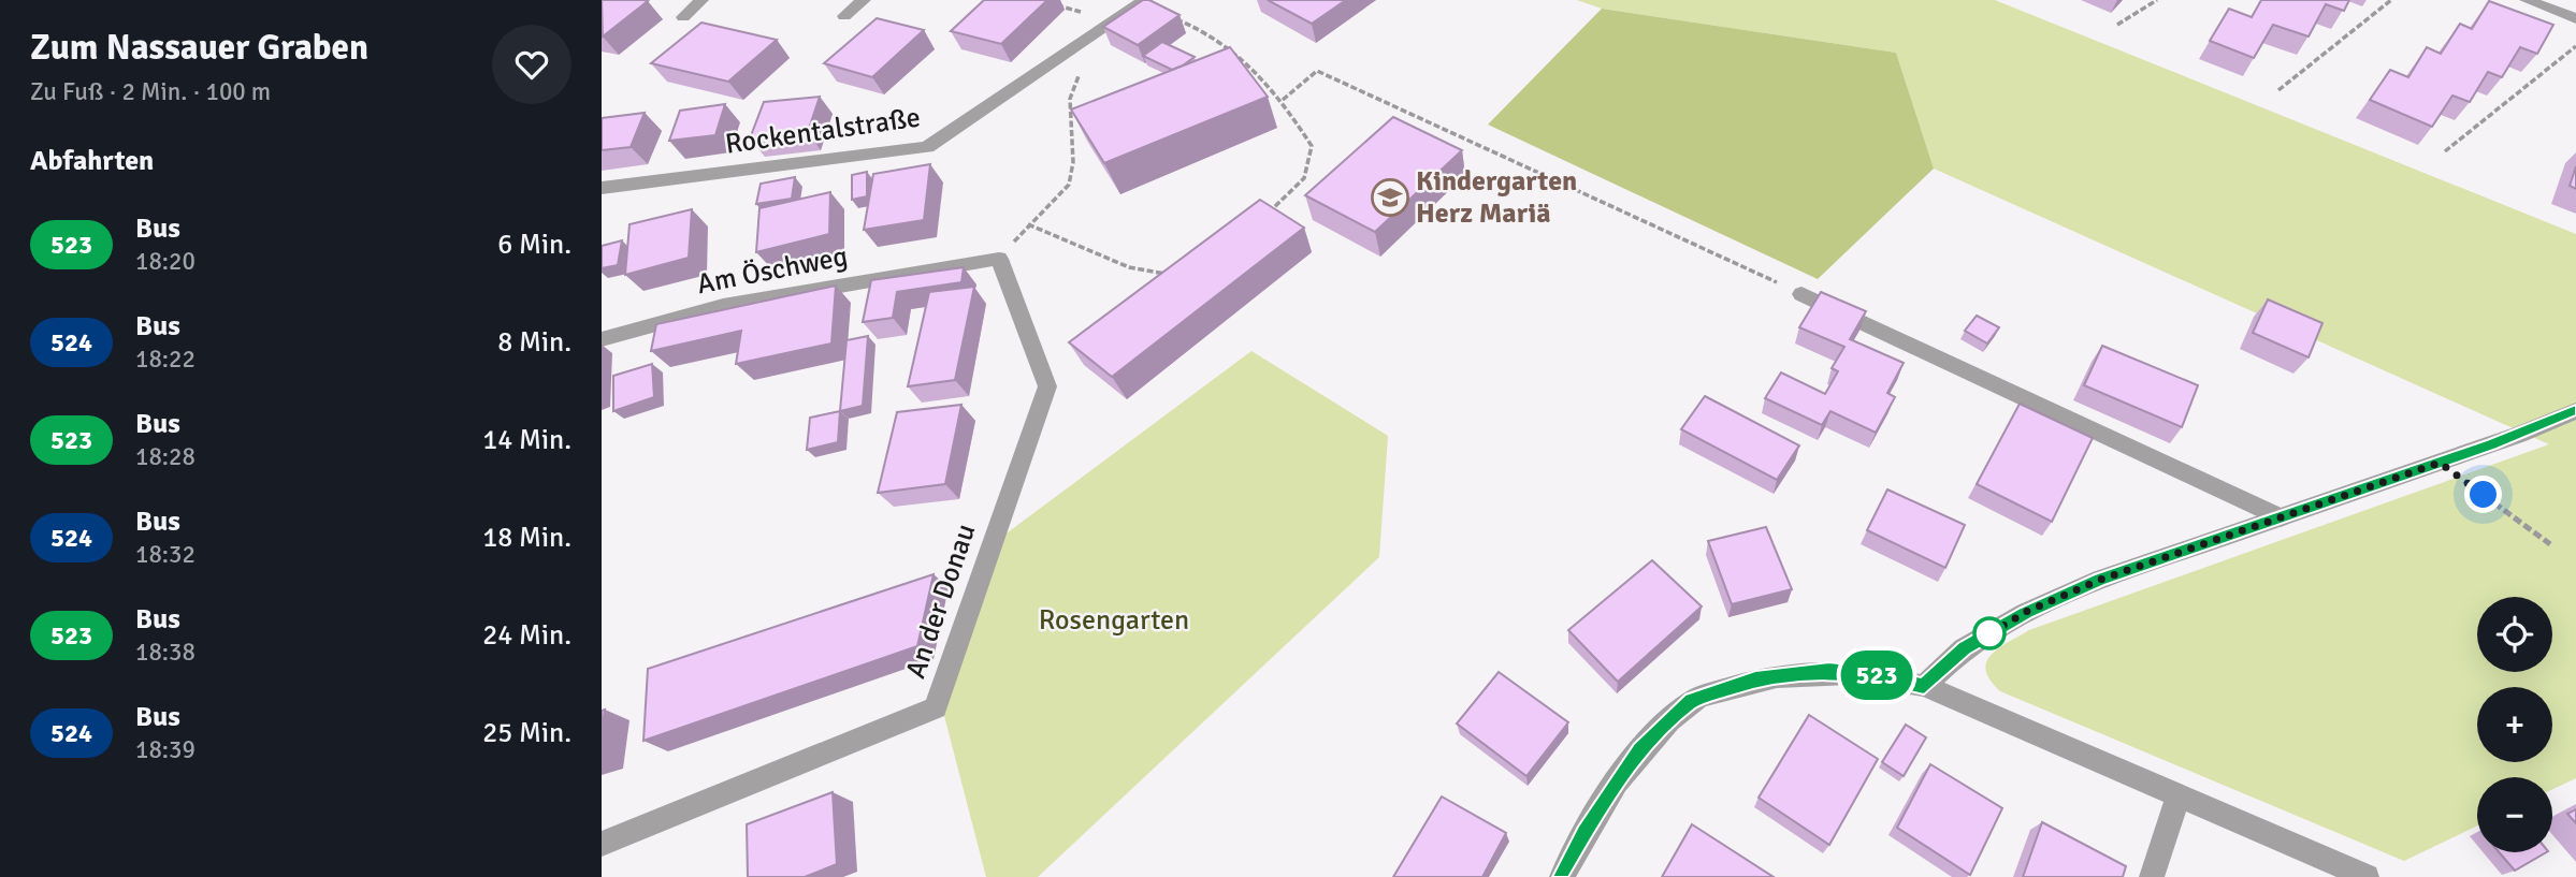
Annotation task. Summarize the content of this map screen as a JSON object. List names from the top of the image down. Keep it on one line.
{"streets":{"street":["Rockentalstraße","Am Öschweg","An der Donau"]},"crossings":[["Am Öschweg","An der Donau"]],"parks":["Rosengarten"],"places":{"school or university":["Kindergarten Herz Mariä"]},"lines":["bus line 523"],"page":{"heading":[["Zum Nassauer Graben","Zu Fuß · 2 Min. · 100 m"],"Abfahrten"],"on_map":"523","list":[{"mark":"523","name":"Bus","note":"18:20","value":"6 Min."},{"mark":"524","name":"Bus","note":"18:22","value":"8 Min."},{"mark":"523","name":"Bus","note":"18:28","value":"14 Min."},{"mark":"524","name":"Bus","note":"18:32","value":"18 Min."},{"mark":"523","name":"Bus","note":"18:38","value":"24 Min."},{"mark":"524","name":"Bus","note":"18:39","value":"25 Min."}],"map_buttons":["+","−"]}}
